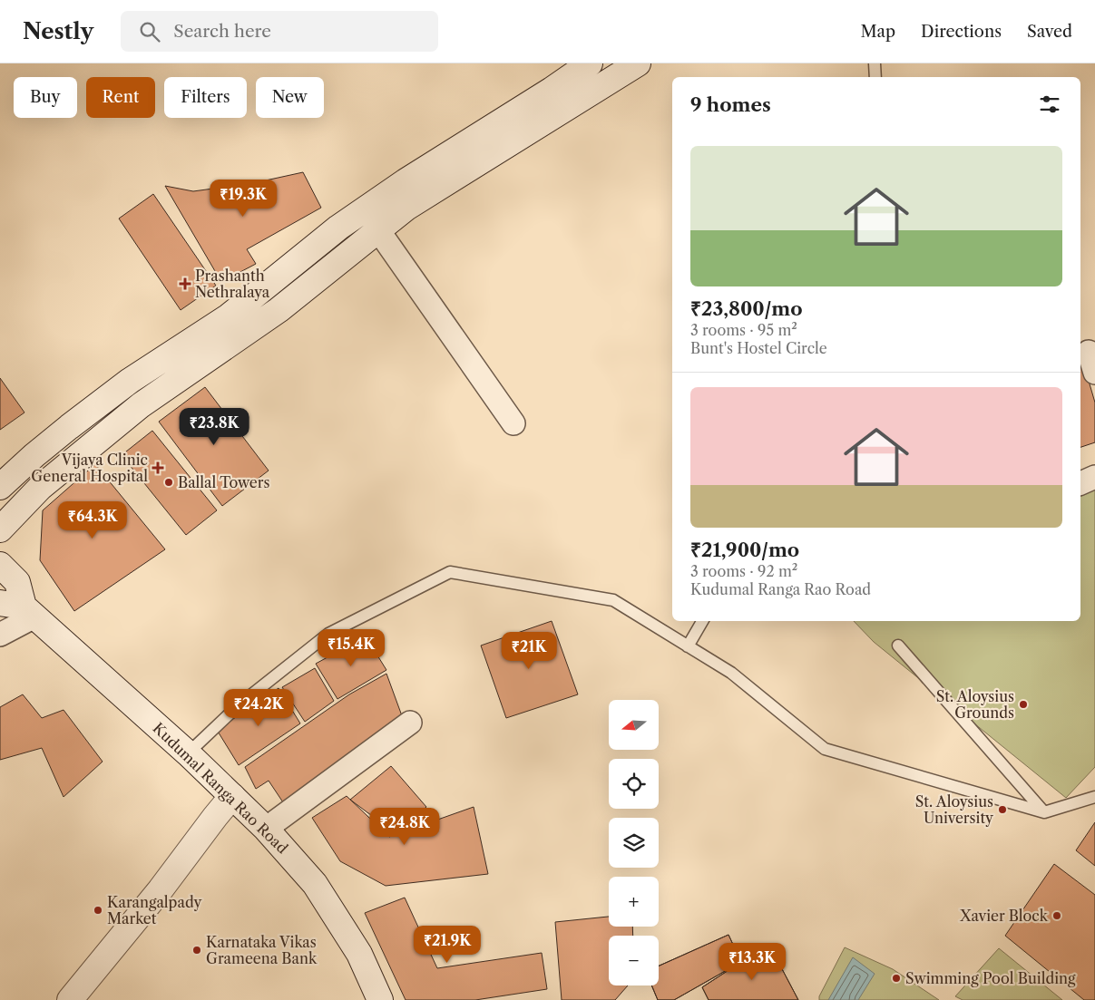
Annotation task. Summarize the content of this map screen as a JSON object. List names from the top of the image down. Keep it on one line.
{"streets":{"main road":["Kudumal Ranga Rao Road"]},"places":{"health":["Prashanth Nethralaya","Vijaya Clinic General Hospital"],"other":["Ballal Towers","St. Aloysius Grounds","St. Aloysius University","Karangalpady Market","Xavier Block","Karnataka Vikas Grameena Bank","Swimming Pool Building"]},"north":"left","page":{"header":"Nestly","search":"Search here","nav":["Map","Directions","Saved"],"chip":["Buy","Rent","Filters","New"],"heading":"9 homes","list":[{"name":"₹23,800/mo","note":"3 rooms · 95 m² · Bunt's Hostel Circle"},{"name":"₹21,900/mo","note":"3 rooms · 92 m² · Kudumal Ranga Rao Road"}],"price":["₹19.3K","₹23.8K","₹64.3K","₹15.4K","₹21K","₹24.2K","₹24.8K","₹21.9K","₹13.3K"],"map_buttons":["+","−"]}}
